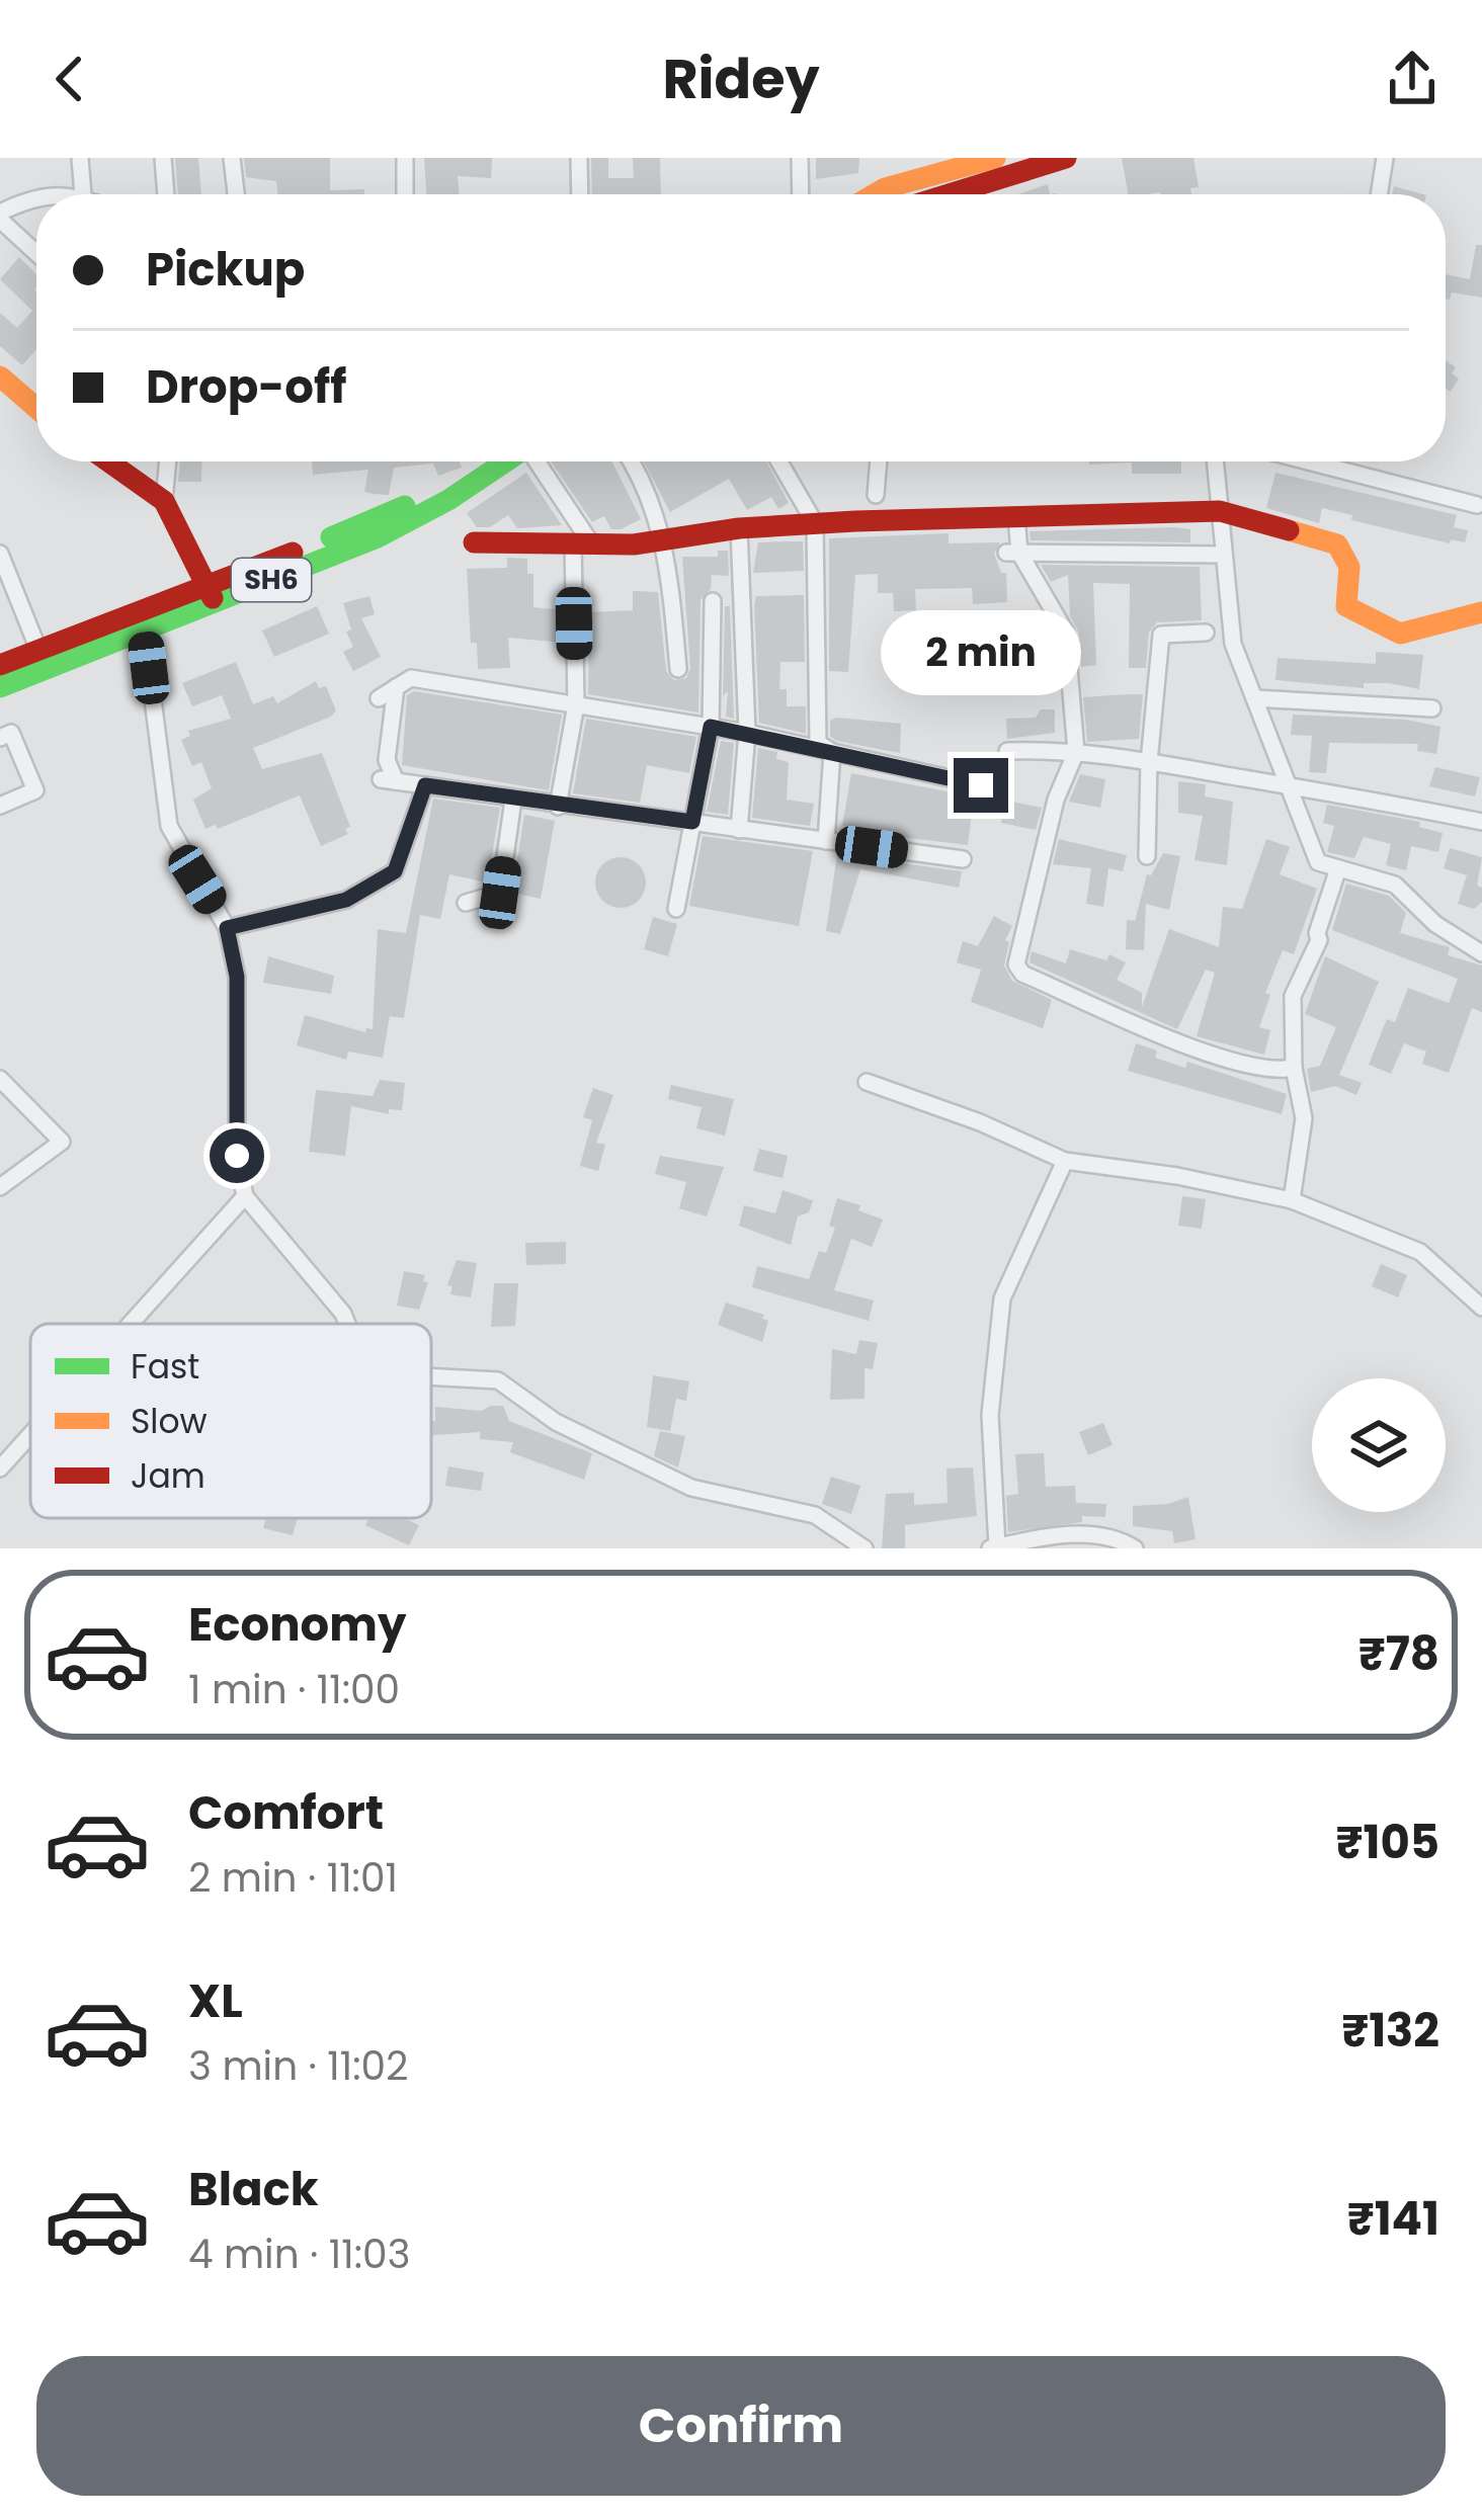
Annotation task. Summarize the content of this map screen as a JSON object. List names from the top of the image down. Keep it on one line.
{"streets":{"street":["SH6"]},"legend":["Fast","Slow","Jam"],"page":{"header":"Ridey","banner":["Pickup","Drop-off"],"bubble":"2 min","list":[{"name":"Economy","note":"1 min · 11:00","value":"₹78"},{"name":"Comfort","note":"2 min · 11:01","value":"₹105"},{"name":"XL","note":"3 min · 11:02","value":"₹132"},{"name":"Black","note":"4 min · 11:03","value":"₹141"}],"buttons":"Confirm"}}
